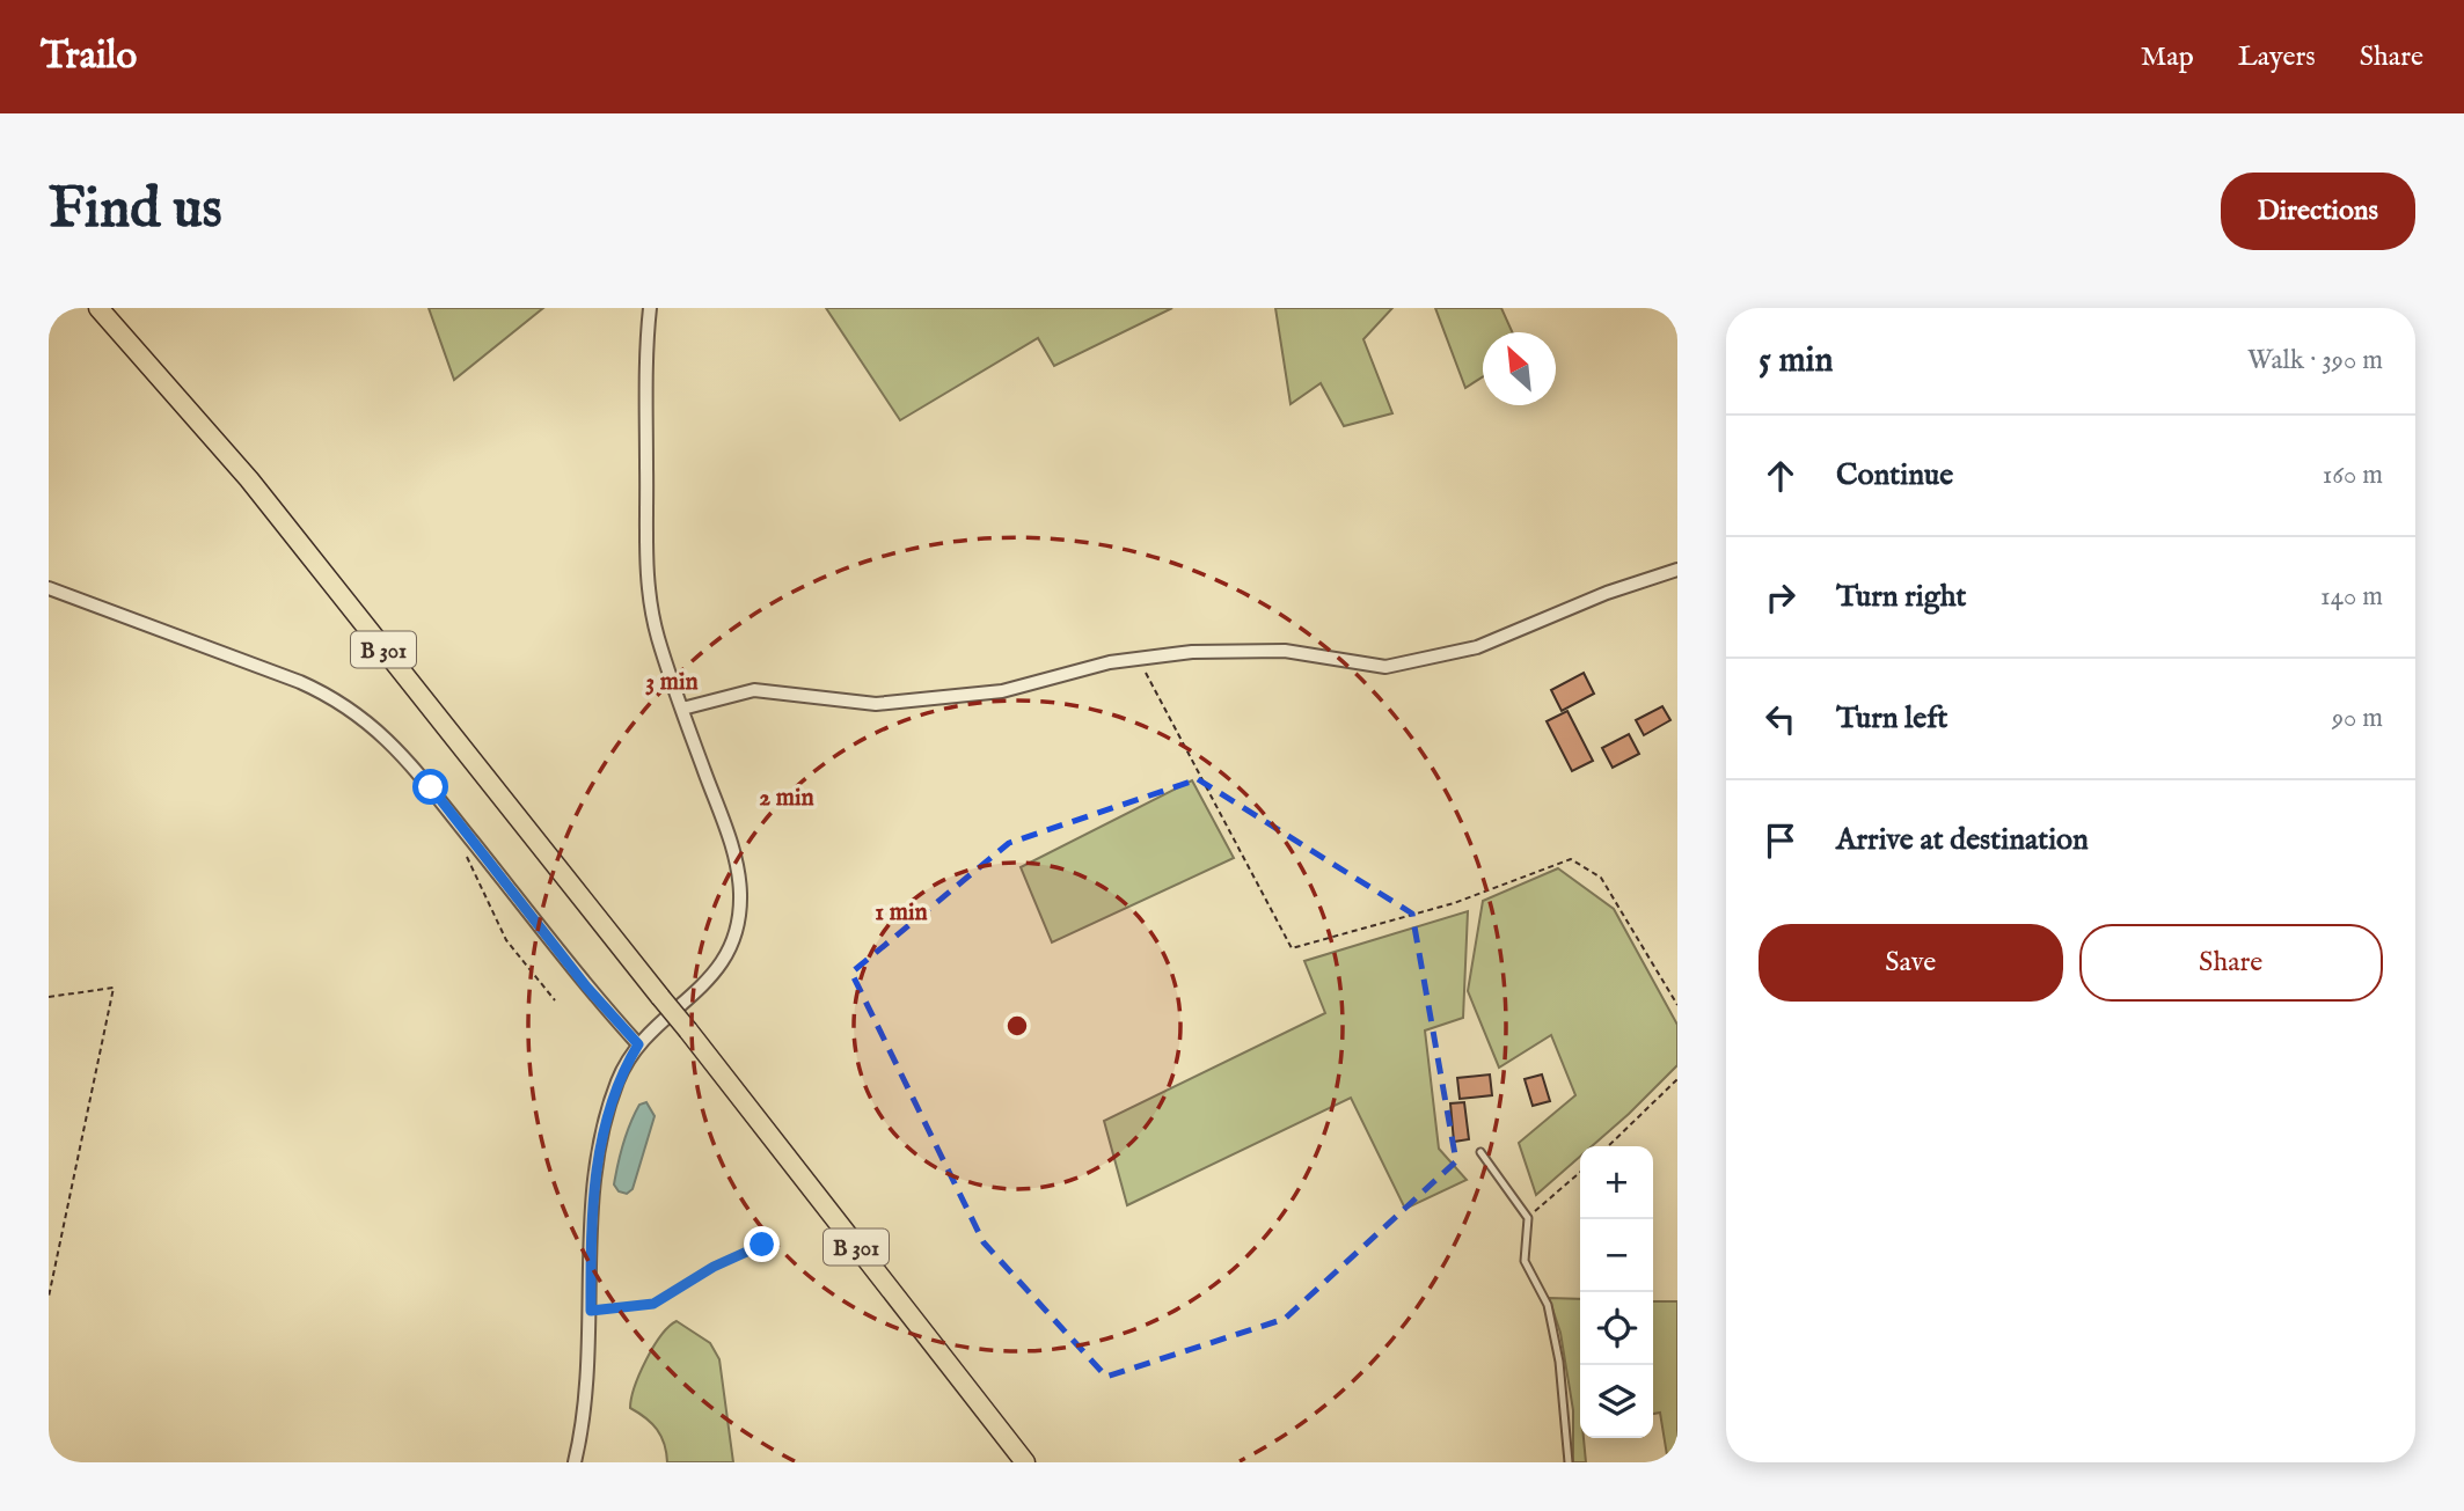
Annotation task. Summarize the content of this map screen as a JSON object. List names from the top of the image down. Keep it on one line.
{"streets":{"main road":["B 301"]},"north":"top left","page":{"header":"Trailo","nav":["Map","Layers","Share"],"buttons":["Directions",["Save","Share"]],"title":"Find us","heading":["5 min","Walk · 390 m"],"list":[["Continue","160 m"],["Turn right","140 m"],["Turn left","90 m"],"Arrive at destination"],"map_buttons":["+","−"]},"rings":["3 min","2 min","1 min"]}
